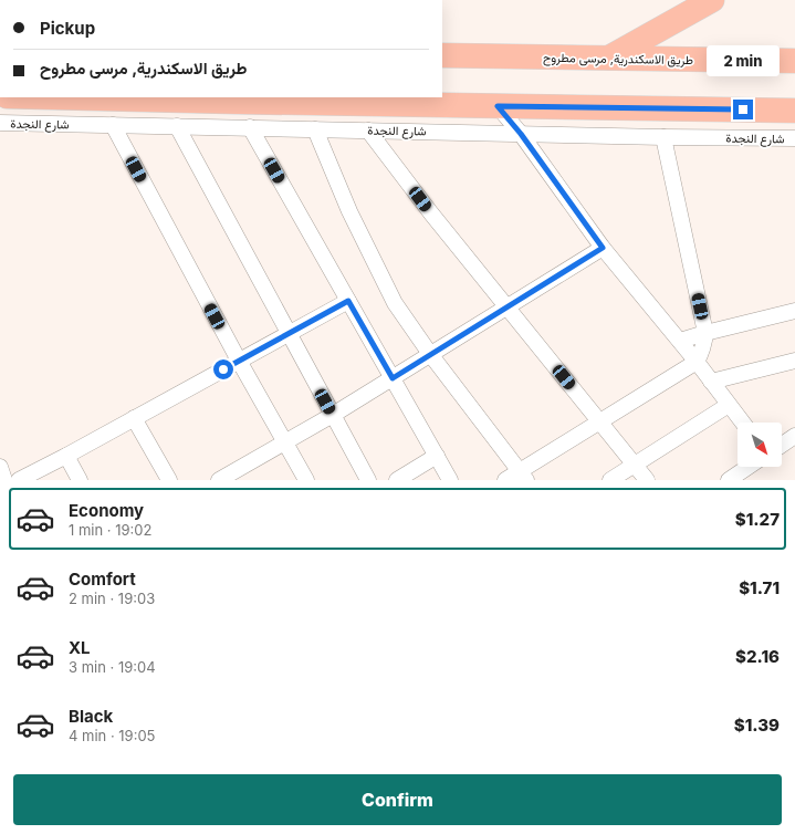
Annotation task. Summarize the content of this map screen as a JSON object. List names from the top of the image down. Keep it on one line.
{"streets":{"main road":["طريق الاسكندرية, مرسى مطروح"],"street":["شارع النجدة"]},"north":"bottom right","page":{"banner":["Pickup","طريق الاسكندرية, مرسى مطروح"],"bubble":"2 min","list":[{"name":"Economy","note":"1 min · 19:02","value":"$1.27"},{"name":"Comfort","note":"2 min · 19:03","value":"$1.71"},{"name":"XL","note":"3 min · 19:04","value":"$2.16"},{"name":"Black","note":"4 min · 19:05","value":"$1.39"}],"buttons":"Confirm"}}
